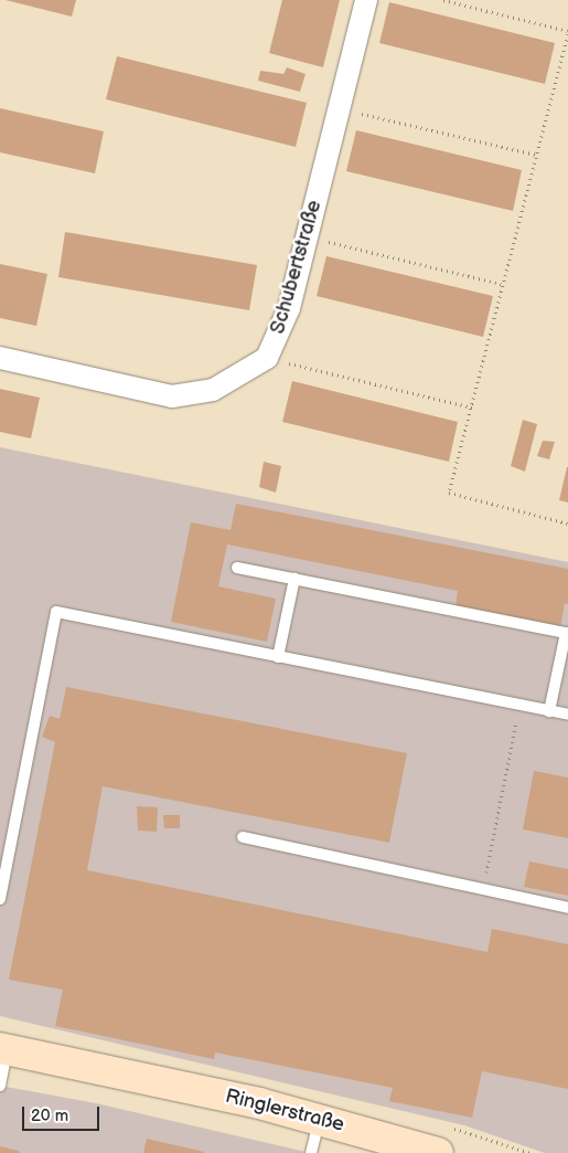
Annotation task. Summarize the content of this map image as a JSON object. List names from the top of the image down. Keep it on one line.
{"streets":{"street":["Schubertstraße","Ringlerstraße"]},"scale_bar":"20 m"}
